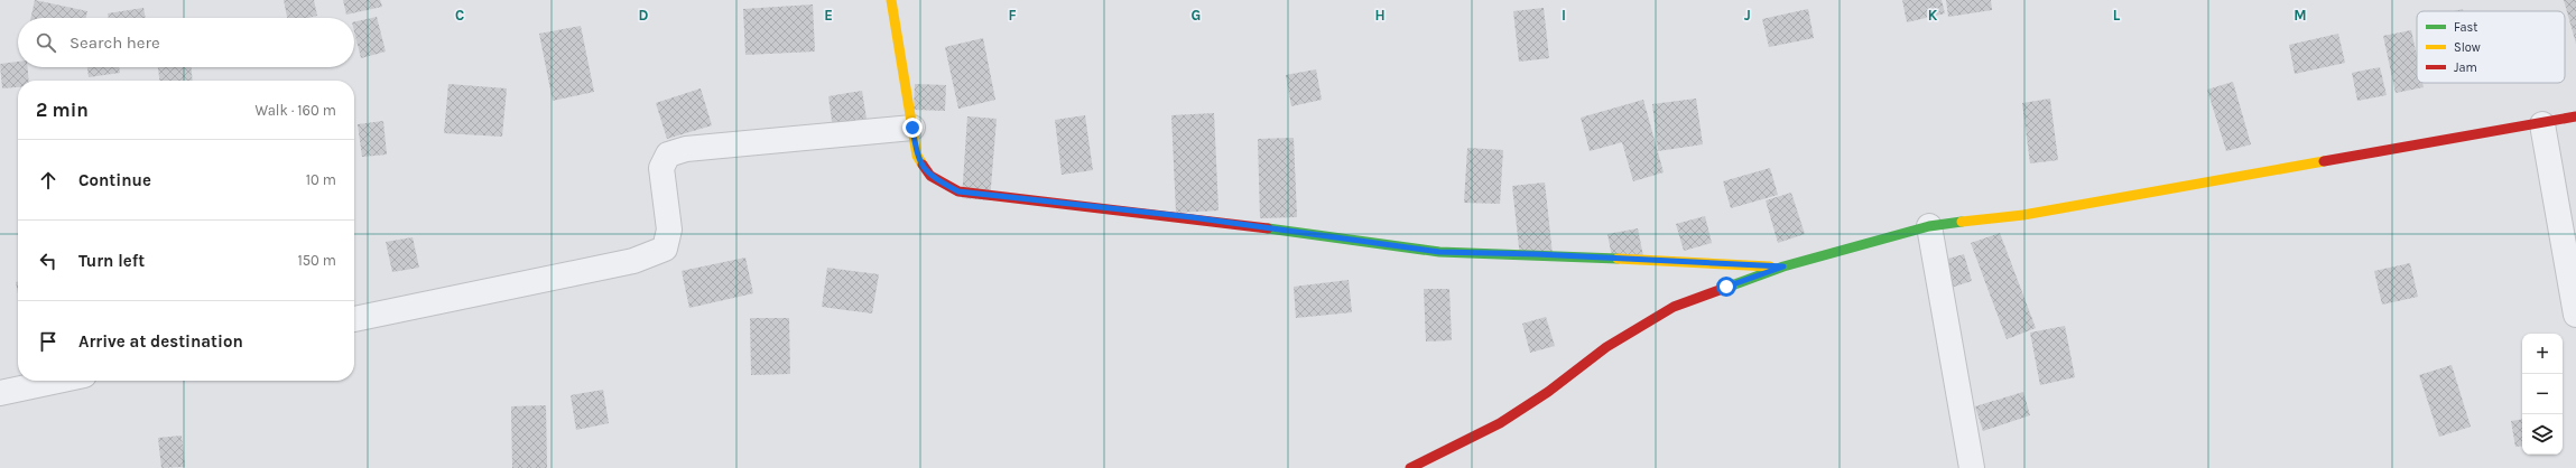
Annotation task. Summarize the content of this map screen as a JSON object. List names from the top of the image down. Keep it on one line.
{"legend":["Fast","Slow","Jam"],"page":{"search":"Search here","heading":["2 min","Walk · 160 m"],"list":[["Continue","10 m"],["Turn left","150 m"],"Arrive at destination"],"map_buttons":["+","−"]},"grid":{"columns":["C","D","E","F","G","H","I","J","K","L","M"]}}
